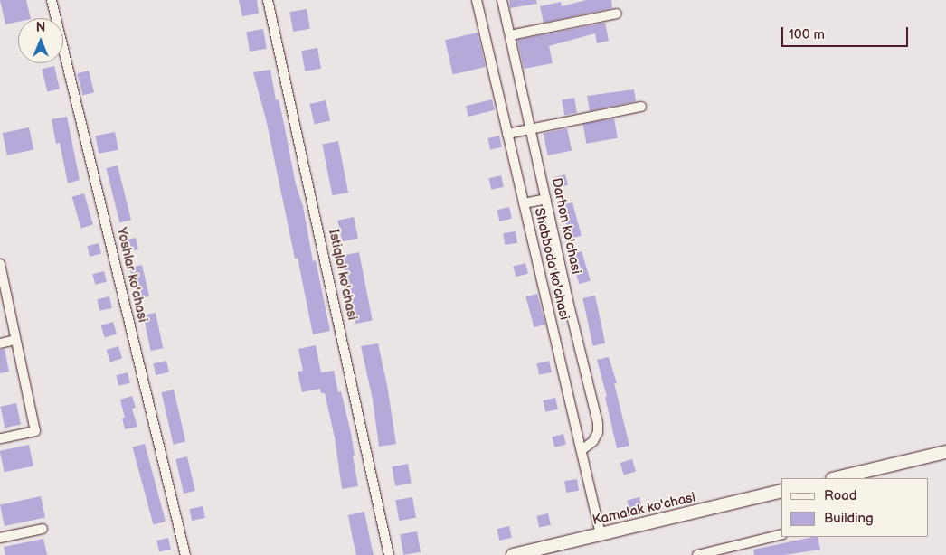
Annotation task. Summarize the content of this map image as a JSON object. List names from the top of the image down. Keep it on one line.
{"streets":{"main road":["Kamalak ko'chasi"],"street":["Darhon ko'chasi","Shabboda ko'chasi","Yoshlar ko'chasi","Istiqlol ko'chasi"]},"crossings":[["Darhon ko'chasi","Shabboda ko'chasi"],["Shabboda ko'chasi","Kamalak ko'chasi"]],"legend":["Road","Building"],"scale_bar":"100 m","north":"top"}
